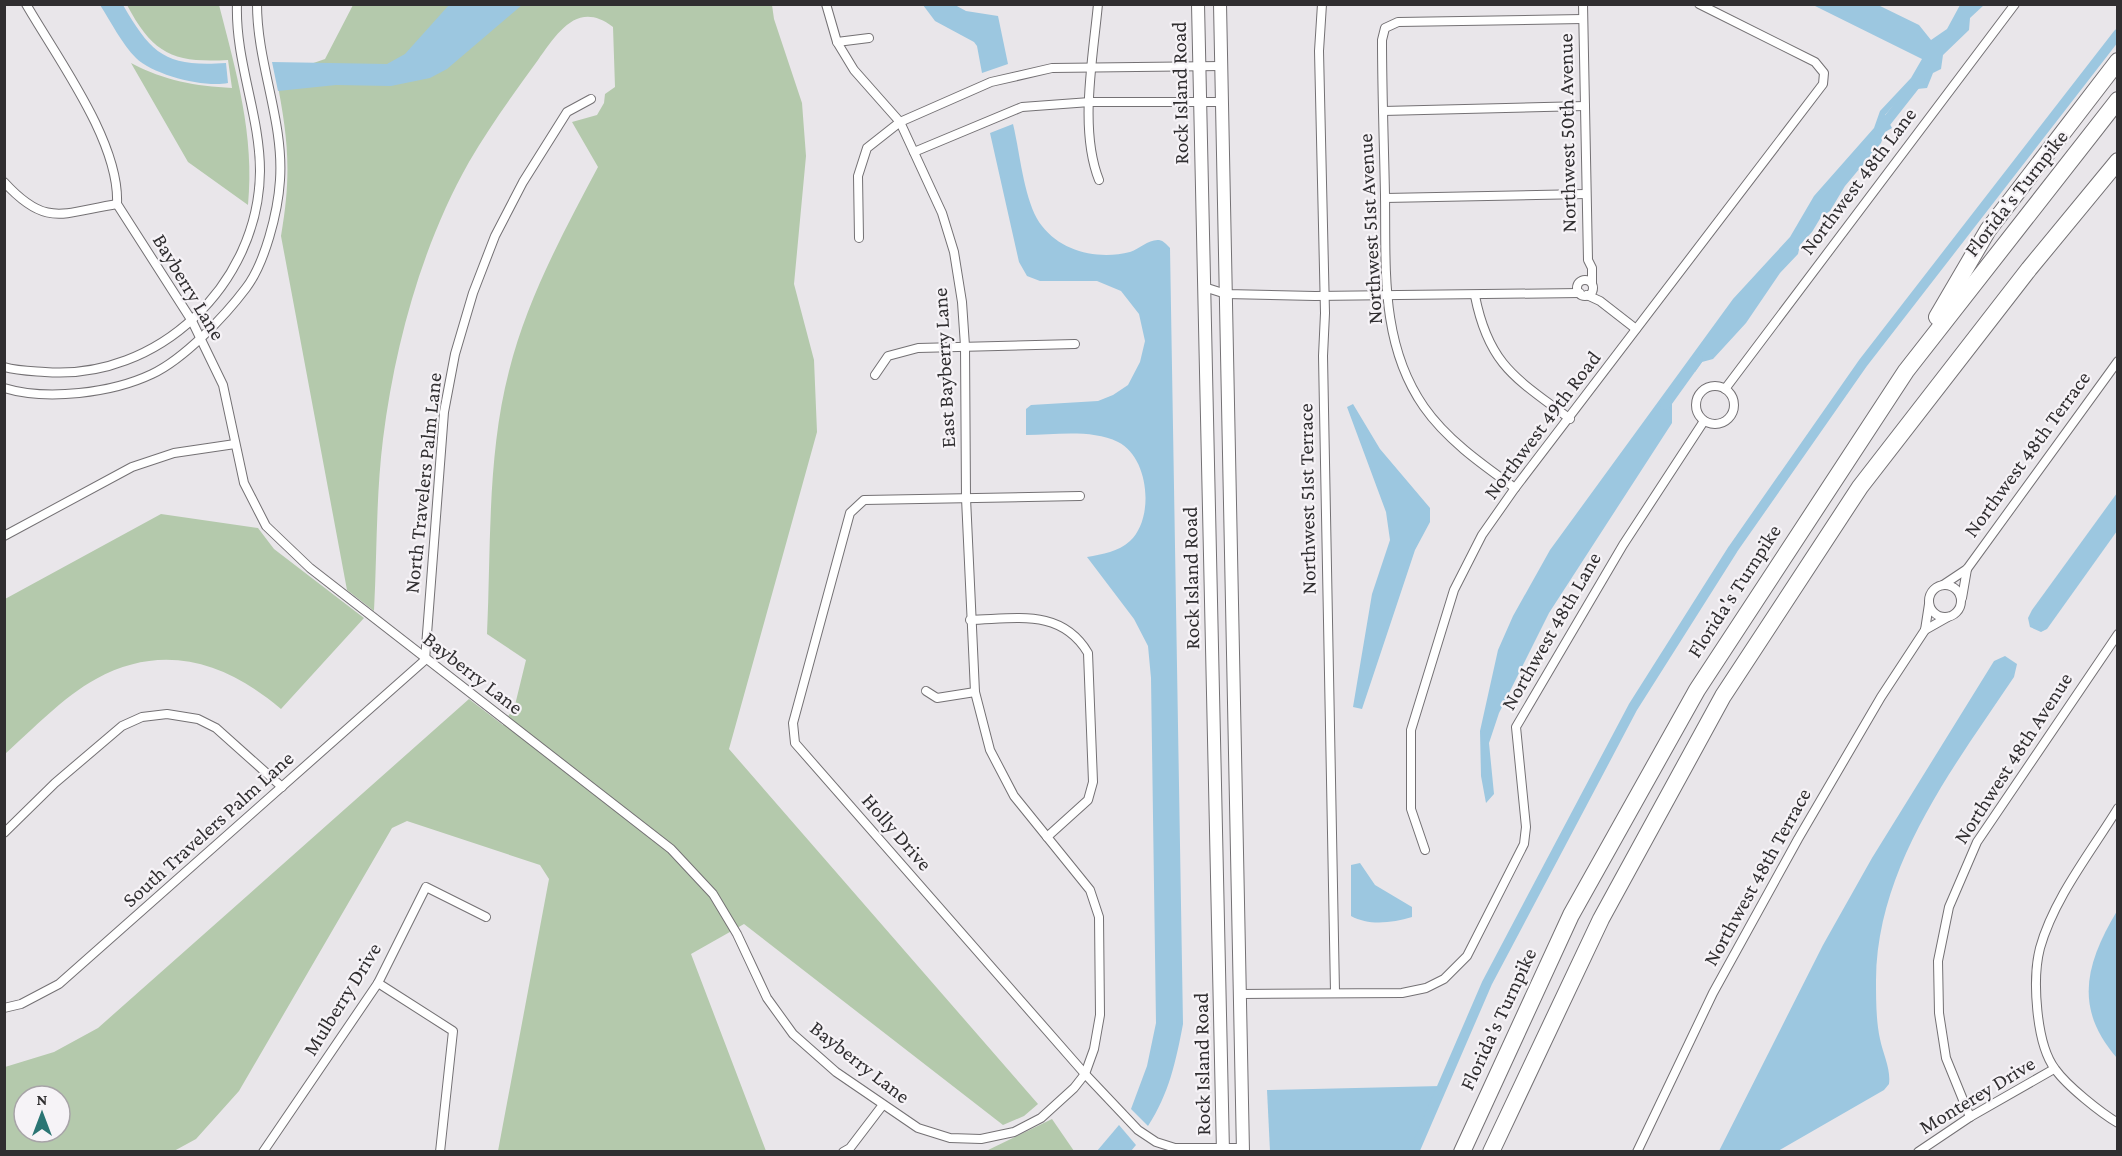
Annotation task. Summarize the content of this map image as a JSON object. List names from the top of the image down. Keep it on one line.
{"streets":{"highway":["Florida's Turnpike"],"main road":["Rock Island Road"],"street":["Northwest 50th Avenue","Northwest 48th Lane","Northwest 51st Avenue","Bayberry Lane","East Bayberry Lane","Northwest 49th Road","Northwest 48th Terrace","North Travelers Palm Lane","Northwest 51st Terrace","Northwest 48th Avenue","South Travelers Palm Lane","Holly Drive","Mulberry Drive","Monterey Drive"]},"crossings":[["Rock Island Road","Northwest 48th Lane"],["Rock Island Road","Holly Drive"],["Northwest 50th Avenue","Northwest 51st Avenue"],["Northwest 48th Lane","Northwest 51st Terrace"],["Northwest 51st Avenue","Northwest 49th Road"],["Bayberry Lane","East Bayberry Lane"],["Bayberry Lane","North Travelers Palm Lane"],["Bayberry Lane","South Travelers Palm Lane"],["Bayberry Lane","Holly Drive"],["East Bayberry Lane","Holly Drive"],["North Travelers Palm Lane","South Travelers Palm Lane"],["Northwest 48th Avenue","Monterey Drive"]],"north":"top"}
